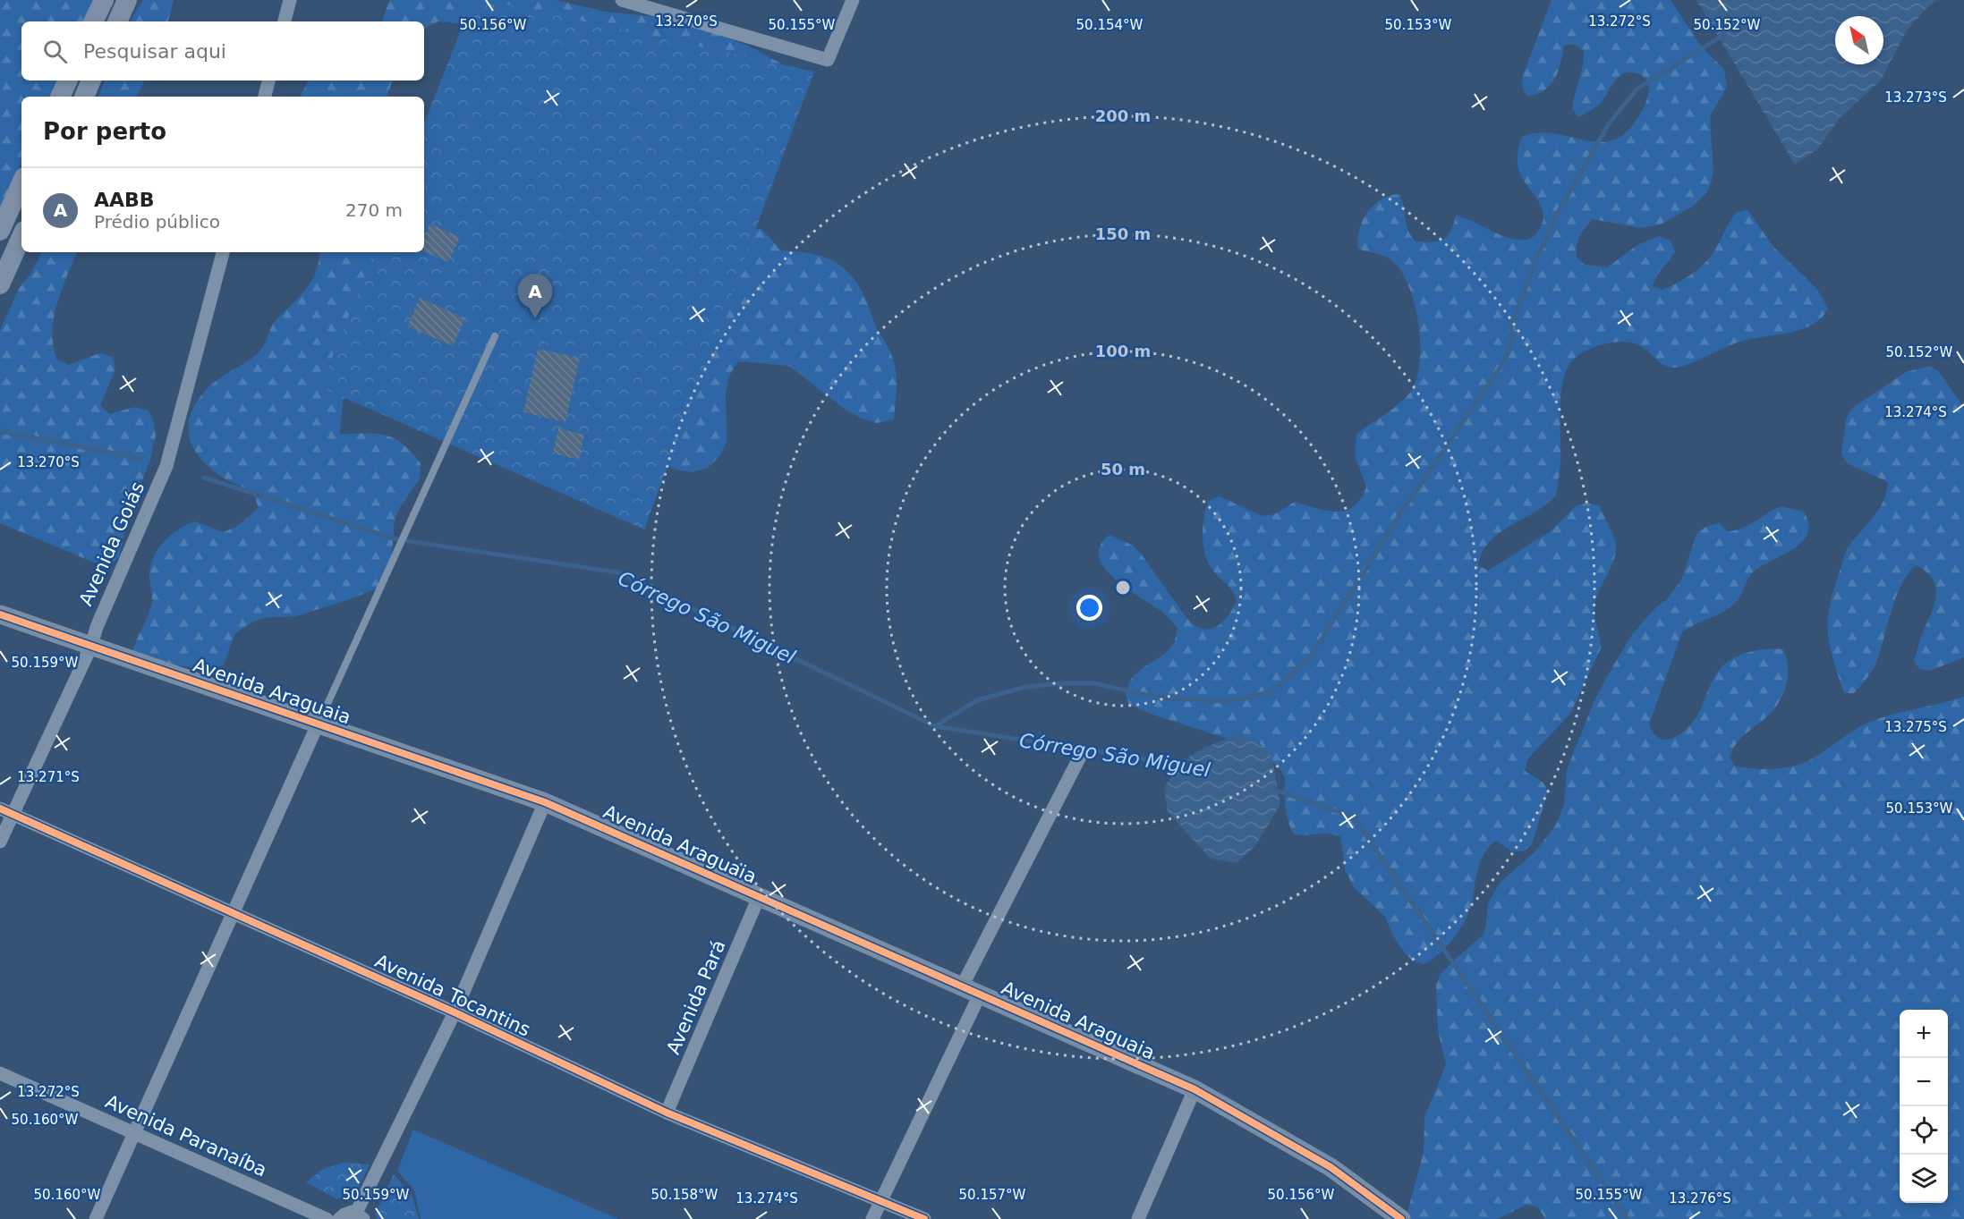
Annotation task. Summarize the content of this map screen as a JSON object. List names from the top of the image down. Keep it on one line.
{"streets":{"street":["Avenida Goiás","Avenida Araguaia","Avenida Tocantins","Avenida Pará","Avenida Paranaíba"]},"crossings":[["Avenida Goiás","Avenida Araguaia"],["Avenida Goiás","Avenida Tocantins"],["Avenida Araguaia","Avenida Pará"],["Avenida Tocantins","Avenida Pará"]],"water":["Córrego São Miguel"],"north":"top left","page":{"search":"Pesquisar aqui","heading":"Por perto","list":[{"mark":"A","name":"AABB","note":"Prédio público","value":"270 m"}],"pins":"A","map_buttons":["+","−"]},"coordinates":["13.270°S","13.272°S","50.156°W","50.155°W","50.154°W","50.153°W","50.152°W","13.273°S","13.274°S","50.159°W","13.275°S","13.271°S","50.160°W","50.158°W","50.157°W","13.276°S"],"rings":["200 m","150 m","100 m","50 m"]}
